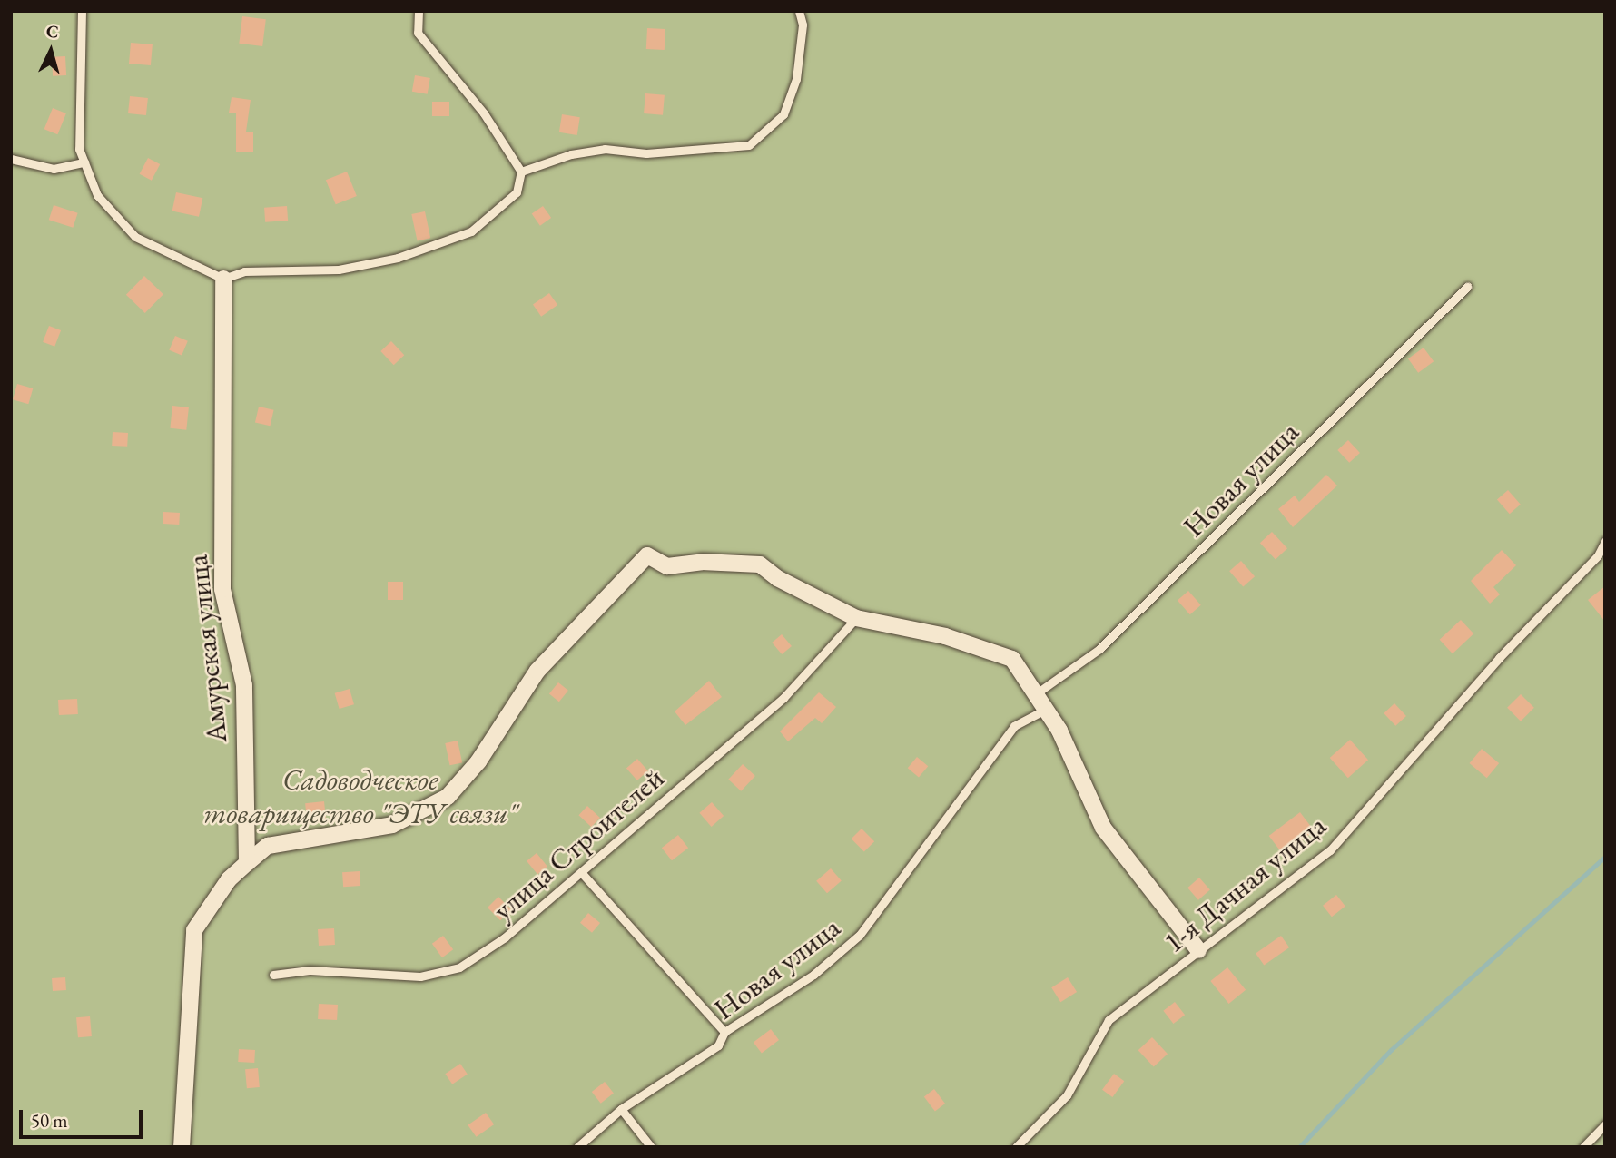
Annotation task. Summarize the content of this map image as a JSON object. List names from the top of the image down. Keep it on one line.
{"streets":{"street":["Амурская улица"],"lane":["Новая улица","улица Строителей","1-я Дачная улица"]},"parks":["Садоводческое товарищество \"ЭТУ связи\""],"scale_bar":"50 m","north":"top"}
